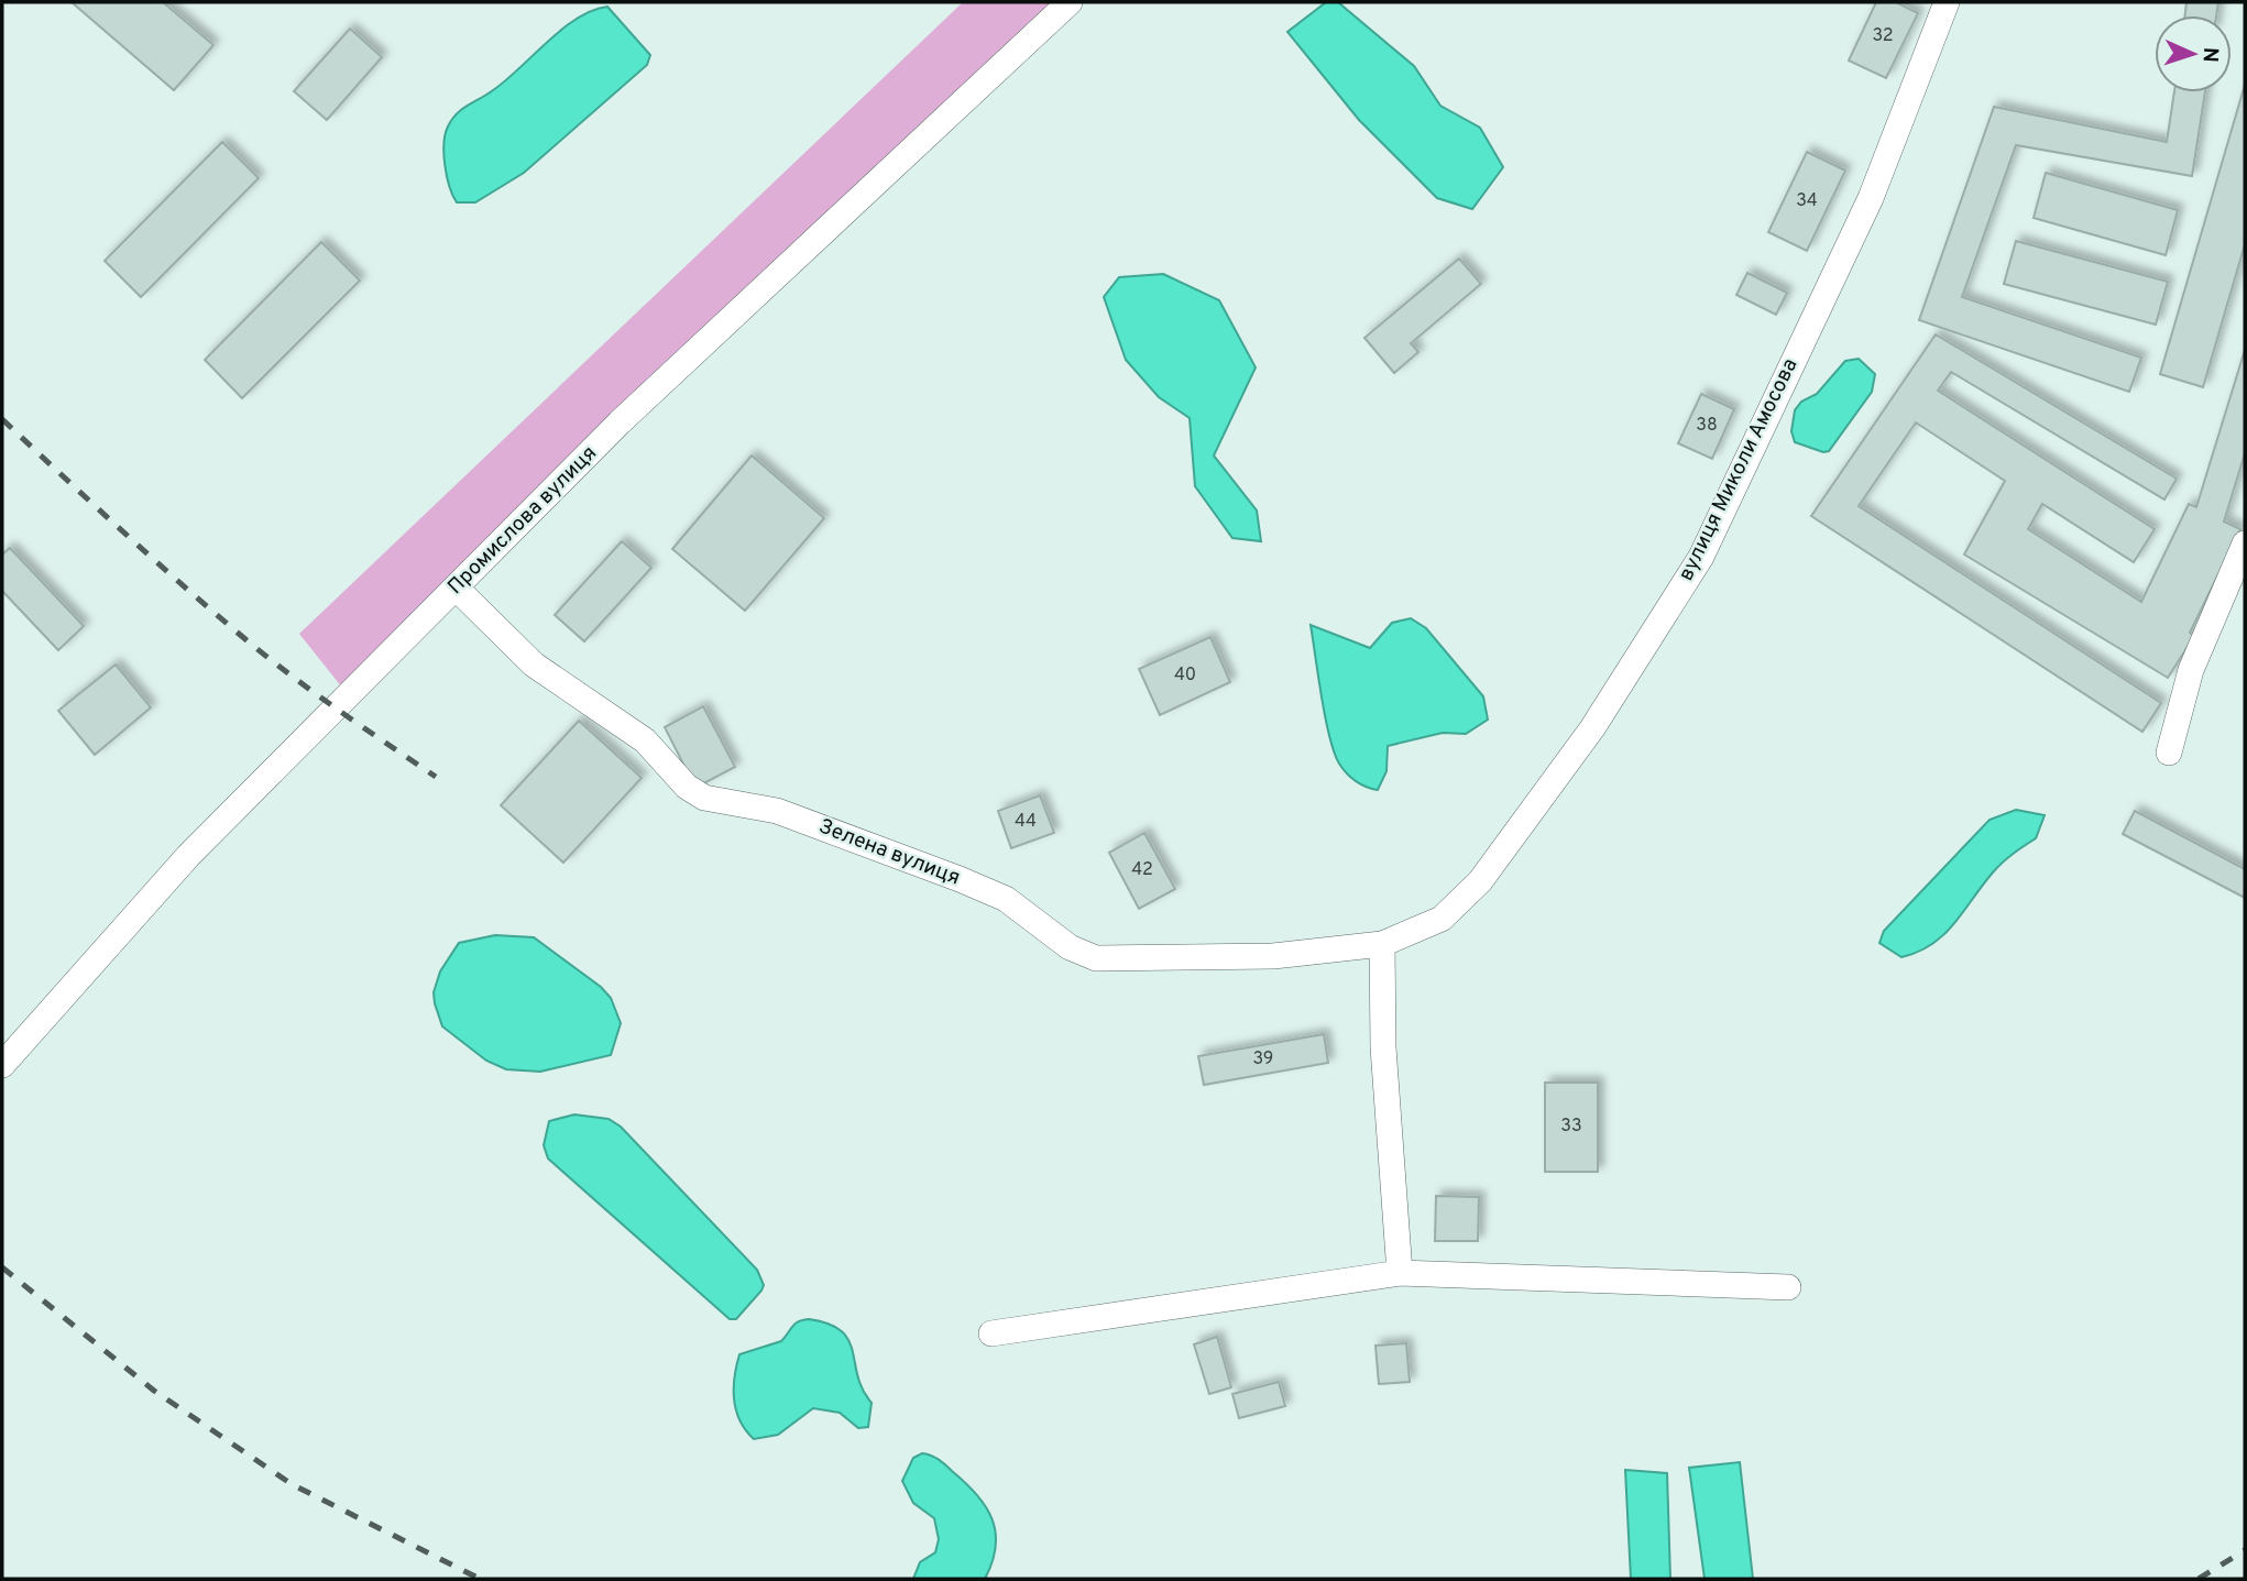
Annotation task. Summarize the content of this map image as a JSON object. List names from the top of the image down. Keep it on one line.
{"streets":{"street":["вулиця Миколи Амосова","Промислова вулиця","Зелена вулиця"]},"crossings":[["вулиця Миколи Амосова","Зелена вулиця"],["Промислова вулиця","Зелена вулиця"]],"house_numbers":["32","34","38","40","44","42","39","33"],"north":"right"}
